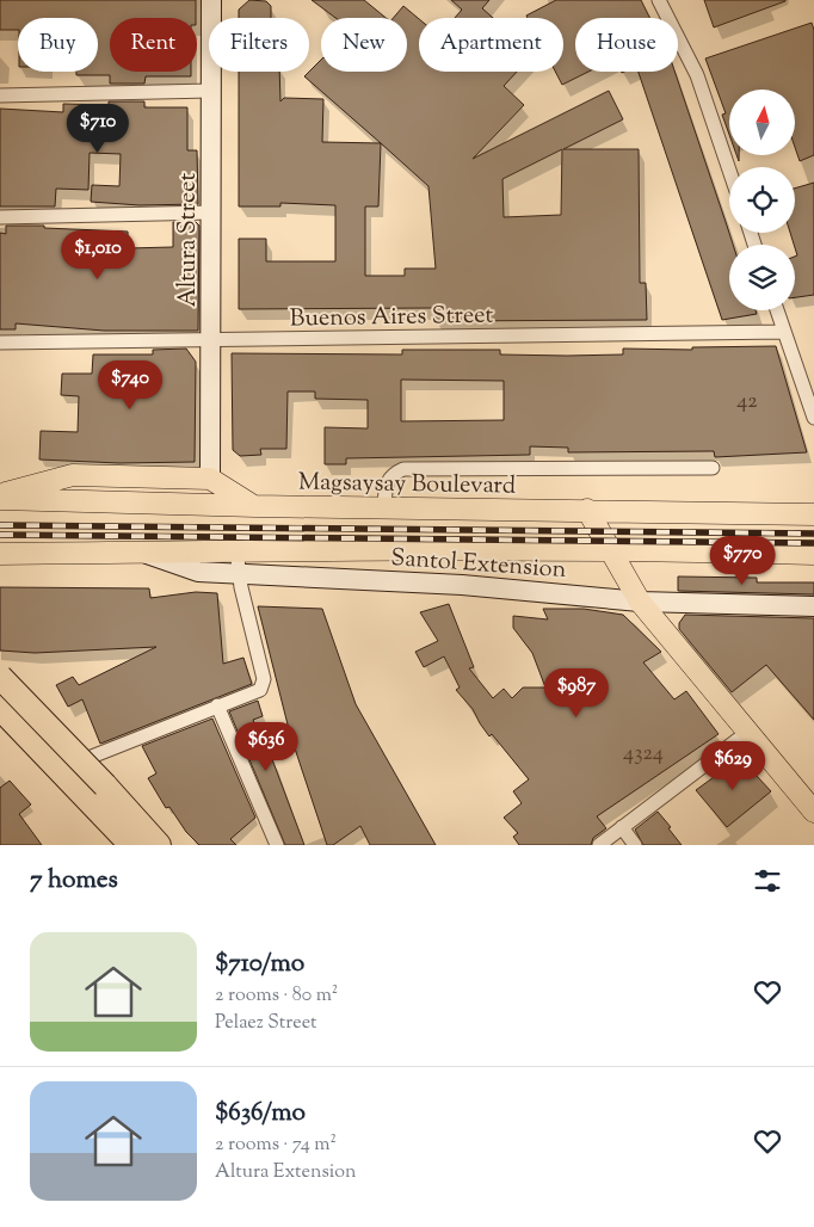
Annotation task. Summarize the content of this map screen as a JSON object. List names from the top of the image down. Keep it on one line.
{"streets":{"main road":["Magsaysay Boulevard"],"street":["Altura Street","Buenos Aires Street","Santol Extension"]},"crossings":[["Altura Street","Buenos Aires Street"]],"house_numbers":["42","4324"],"north":"top","page":{"chip":["Buy","Rent","Filters","New","Apartment","House"],"price":["$710","$1,010","$740","$770","$987","$636","$629"],"heading":"7 homes","list":[{"name":"$710/mo","note":"2 rooms · 80 m² · Pelaez Street"},{"name":"$636/mo","note":"2 rooms · 74 m² · Altura Extension"}]}}
